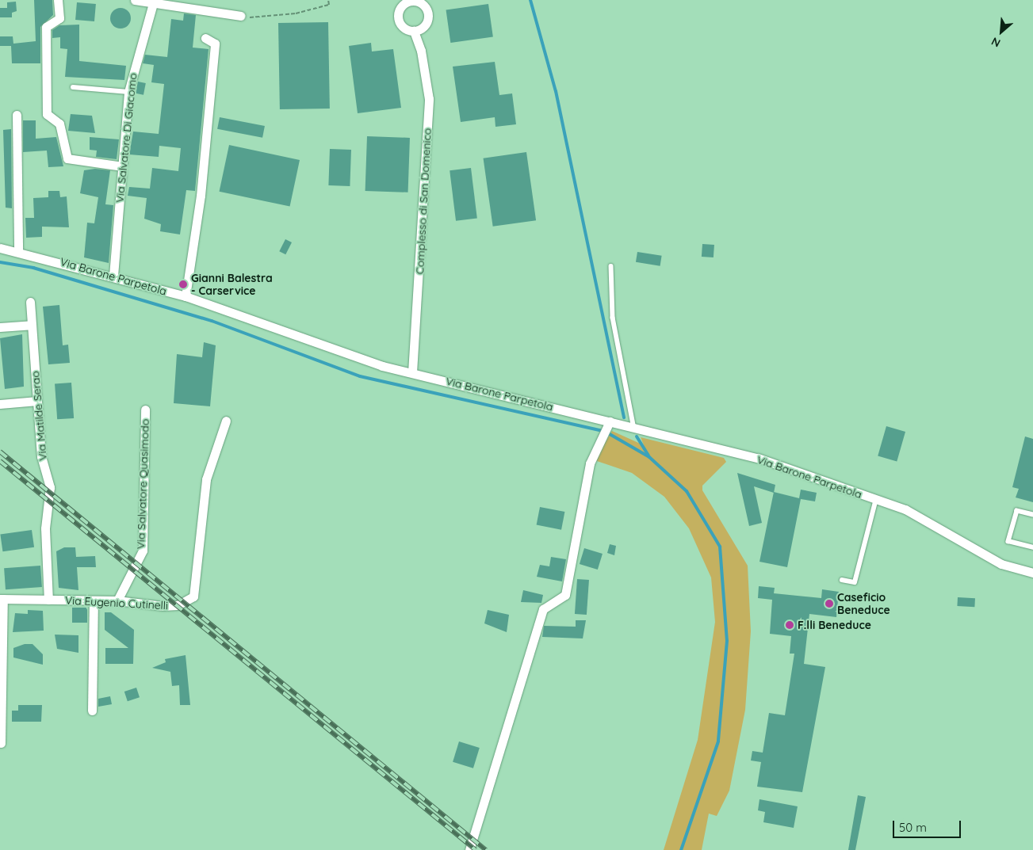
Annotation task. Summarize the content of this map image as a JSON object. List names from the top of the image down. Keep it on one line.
{"streets":{"street":["Via Salvatore Di Giacomo","Complesso di San Domenico","Via Barone Parpetola","Via Matilde Serao","Via Salvatore Quasimodo","Via Eugenio Cutinelli"]},"crossings":[["Via Salvatore Di Giacomo","Via Barone Parpetola"],["Complesso di San Domenico","Via Barone Parpetola"],["Via Matilde Serao","Via Eugenio Cutinelli"],["Via Salvatore Quasimodo","Via Eugenio Cutinelli"]],"places":["Gianni Balestra - Carservice","Caseficio Beneduce","F.lli Beneduce"],"scale_bar":"50 m","north":"bottom left"}
